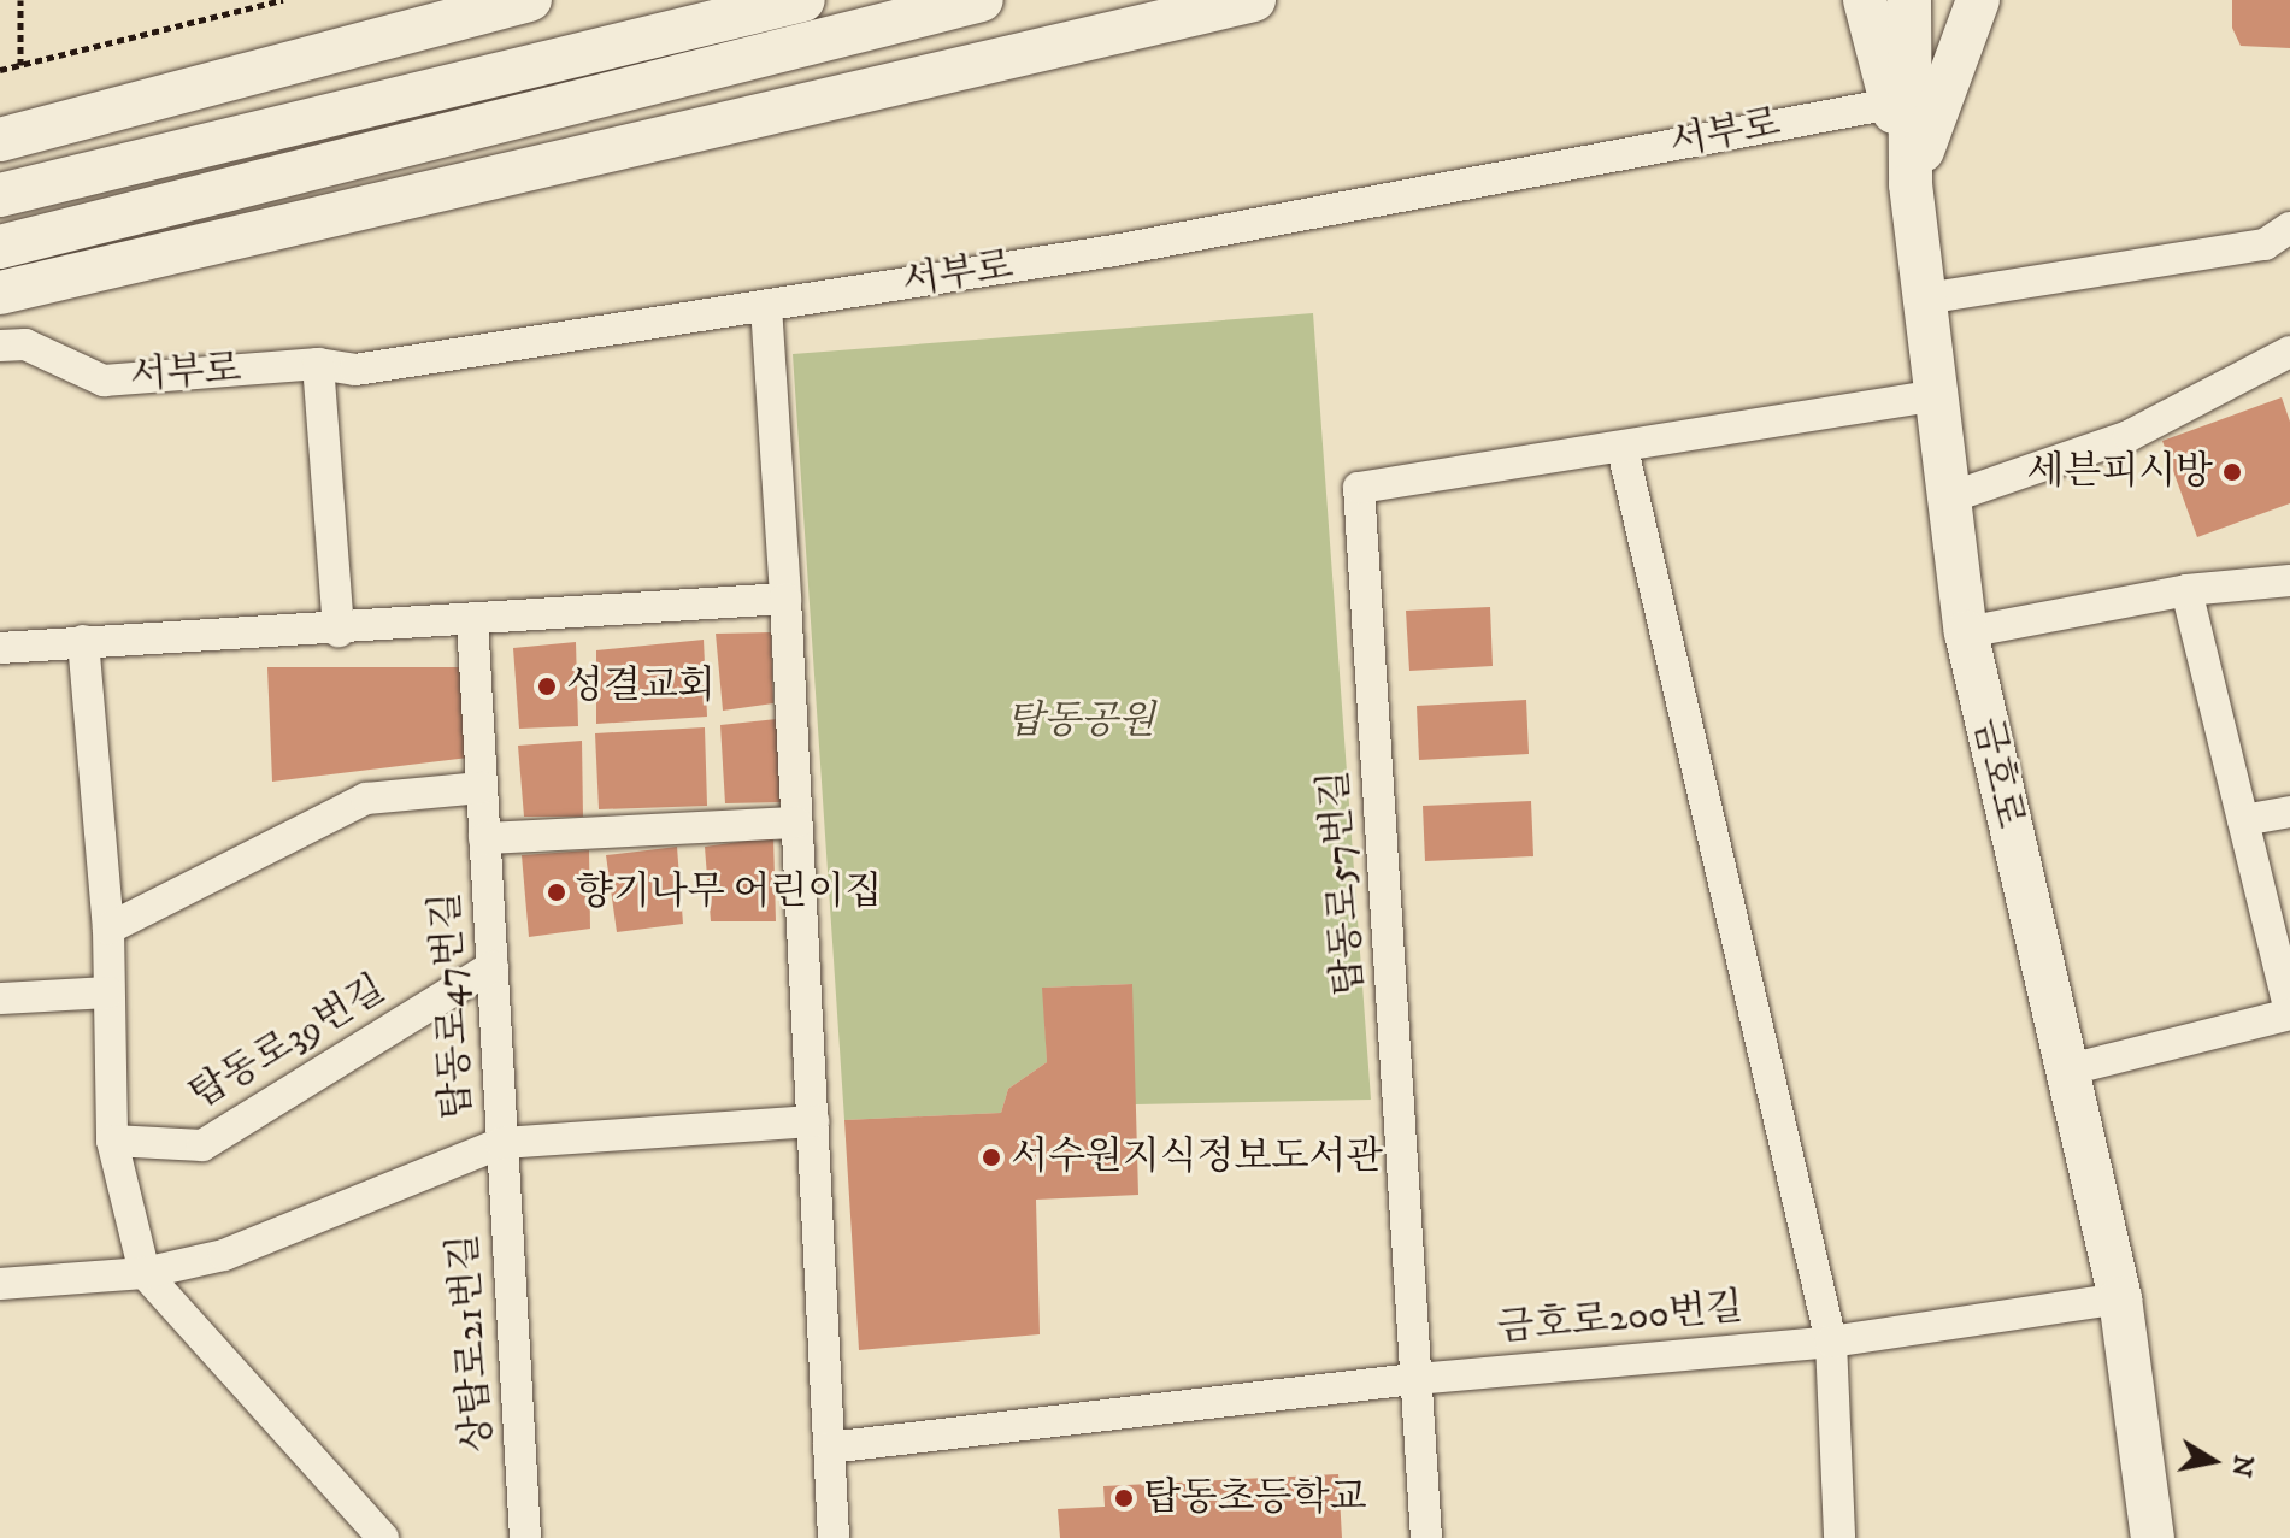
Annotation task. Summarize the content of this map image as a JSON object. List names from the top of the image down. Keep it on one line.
{"streets":{"street":["서부로","금호로","탑동로57번길","탑동로47번길","탑동로39번길","금호로200번길","상탑로21번길"]},"crossings":[["금호로","탑동로57번길"],["금호로","금호로200번길"],["탑동로57번길","금호로200번길"],["탑동로47번길","탑동로39번길"],["탑동로47번길","상탑로21번길"]],"parks":["탑동공원"],"places":["세븐피시방","성결교회","향기나무 어린이집","서수원지식정보도서관","탑동초등학교"],"north":"right"}
